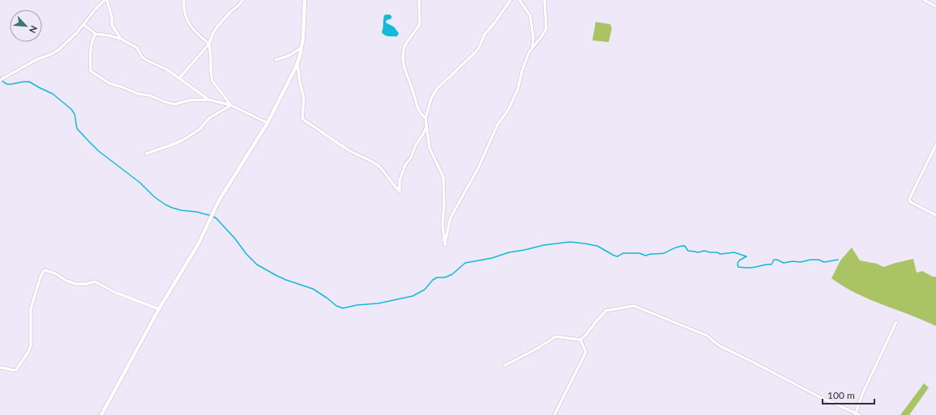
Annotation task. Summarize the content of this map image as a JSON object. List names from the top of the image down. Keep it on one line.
{"scale_bar":"100 m","north":"bottom right"}
